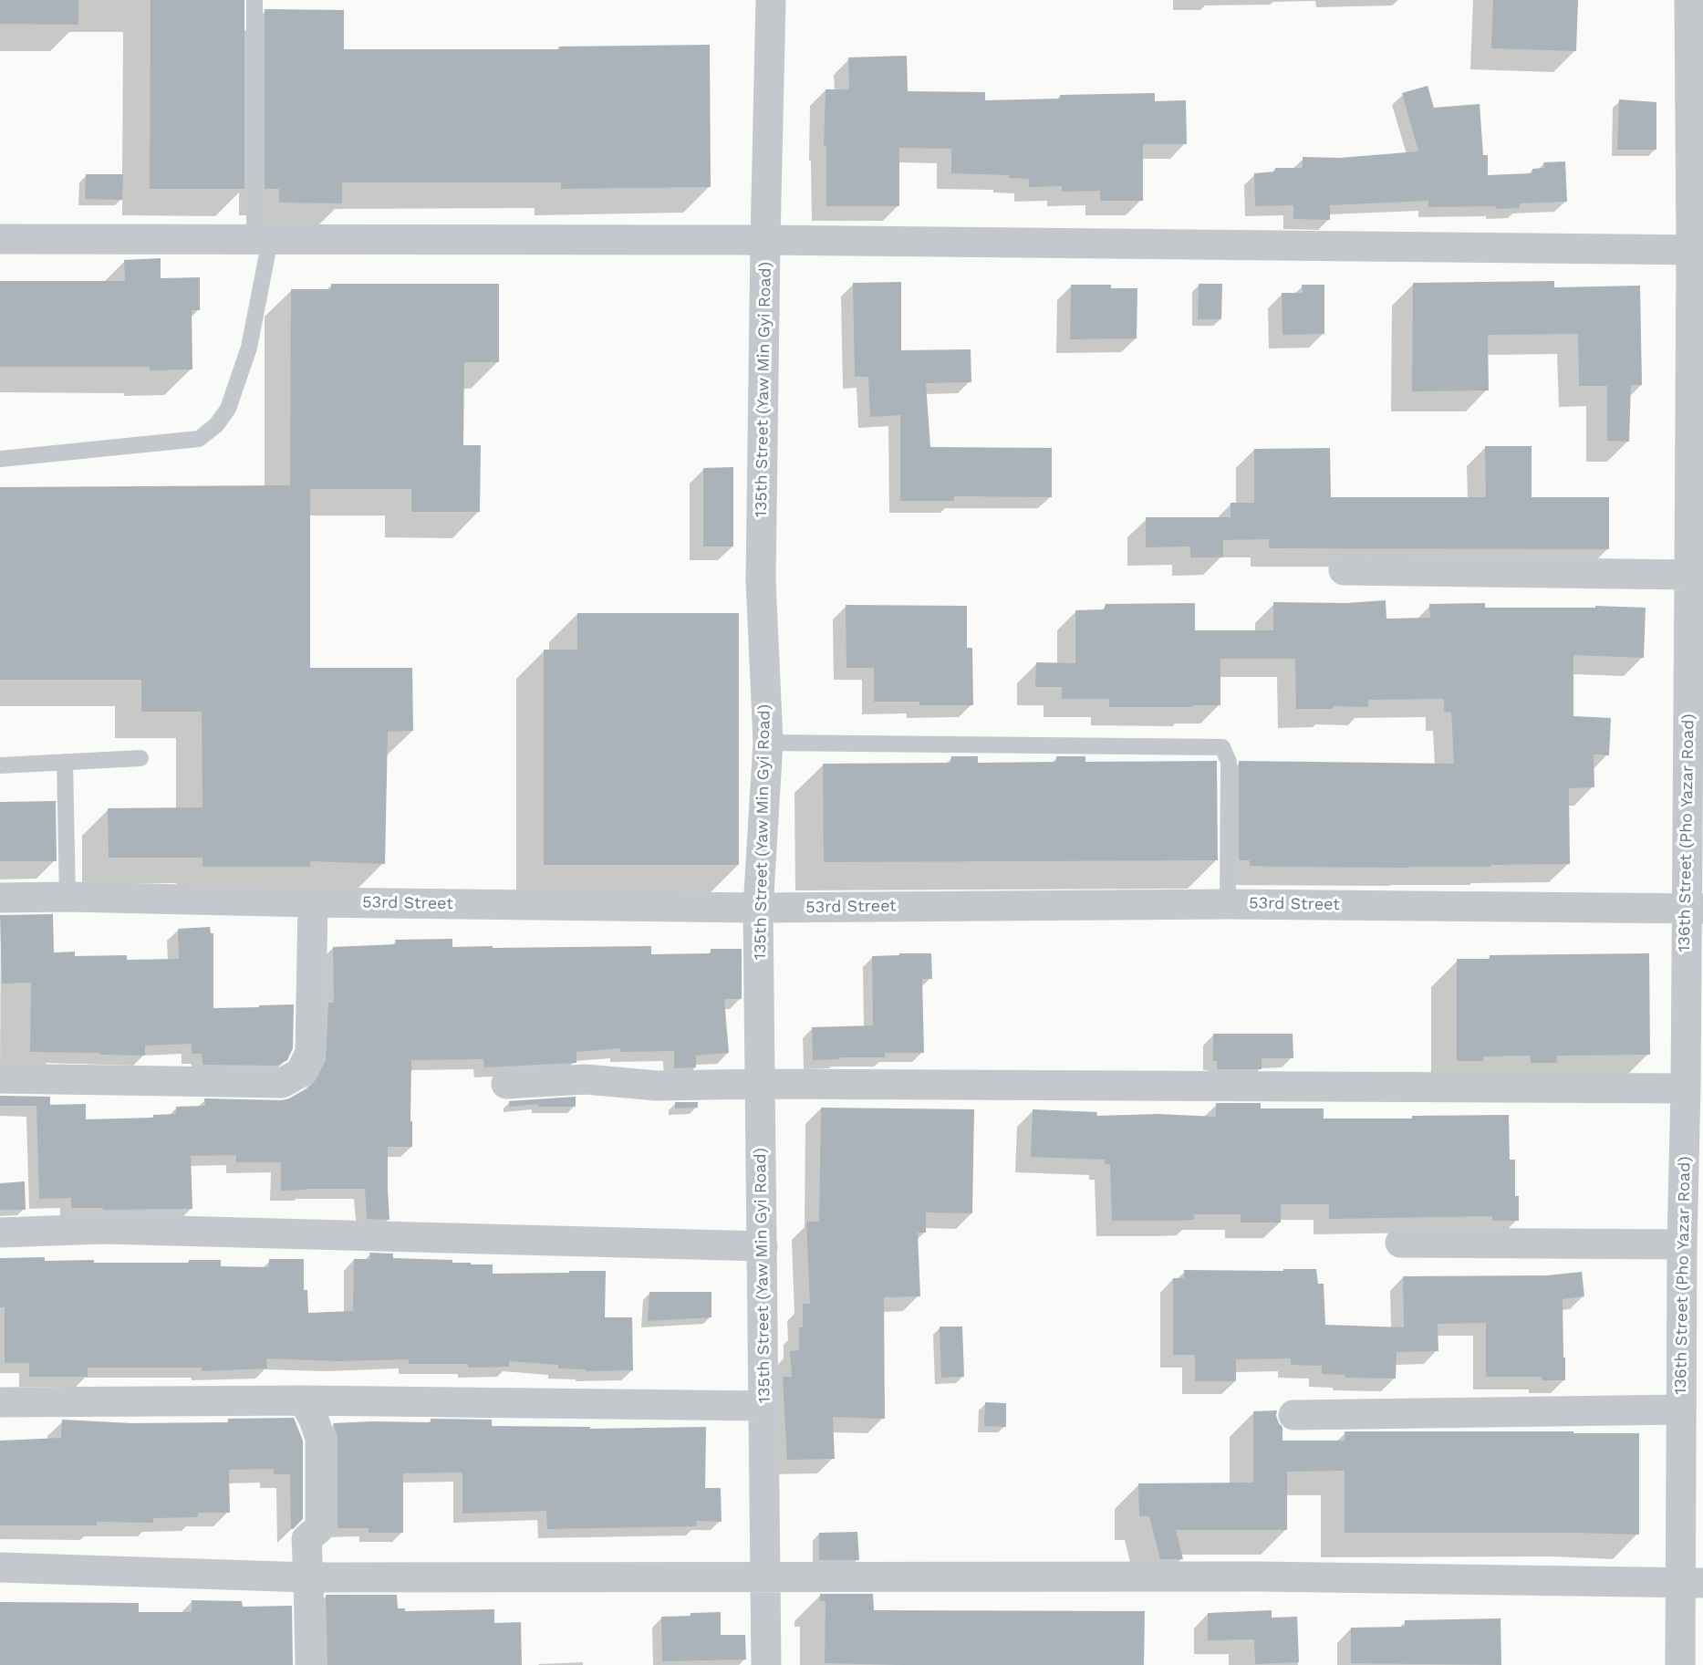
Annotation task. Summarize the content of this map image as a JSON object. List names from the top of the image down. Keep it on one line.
{"streets":{"street":["135th Street (Yaw Min Gyi Road)","136th Street (Pho Yazar Road)","53rd Street"]},"crossings":[["135th Street (Yaw Min Gyi Road)","53rd Street"],["136th Street (Pho Yazar Road)","53rd Street"]]}
